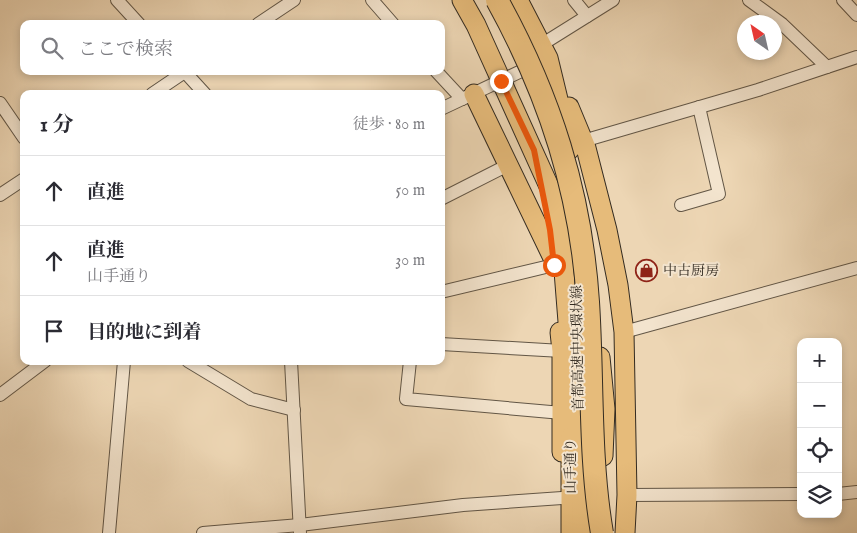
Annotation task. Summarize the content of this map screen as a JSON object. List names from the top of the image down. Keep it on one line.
{"streets":{"highway":["首都高速中央環状線"],"main road":["山手通り"]},"places":{"shop":["中古厨房"]},"north":"top left","page":{"search":"ここで検索","heading":["1 分","徒歩 · 80 m"],"list":[["直進","50 m"],["直進","山手通り","30 m"],"目的地に到着"],"map_buttons":["+","−"]}}
